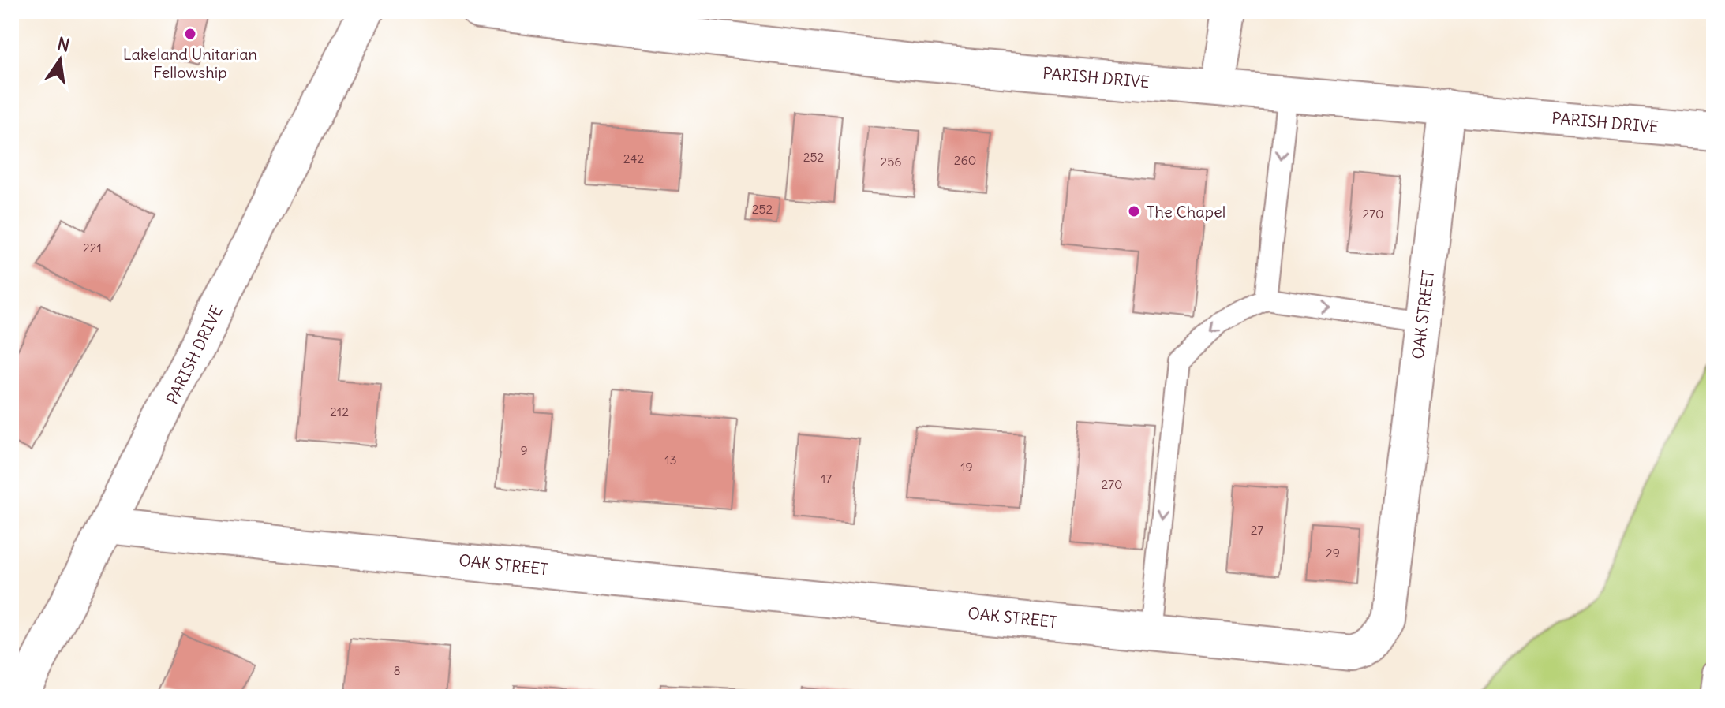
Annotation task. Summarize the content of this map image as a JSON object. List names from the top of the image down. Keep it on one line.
{"streets":{"street":["PARISH DRIVE","OAK STREET"]},"crossings":[["PARISH DRIVE","OAK STREET"]],"places":["Lakeland Unitarian Fellowship","The Chapel"],"house_numbers":["252","242","260","256","252","270","221","212","9","13","19","17","270","27","29","8"],"north":"top"}
